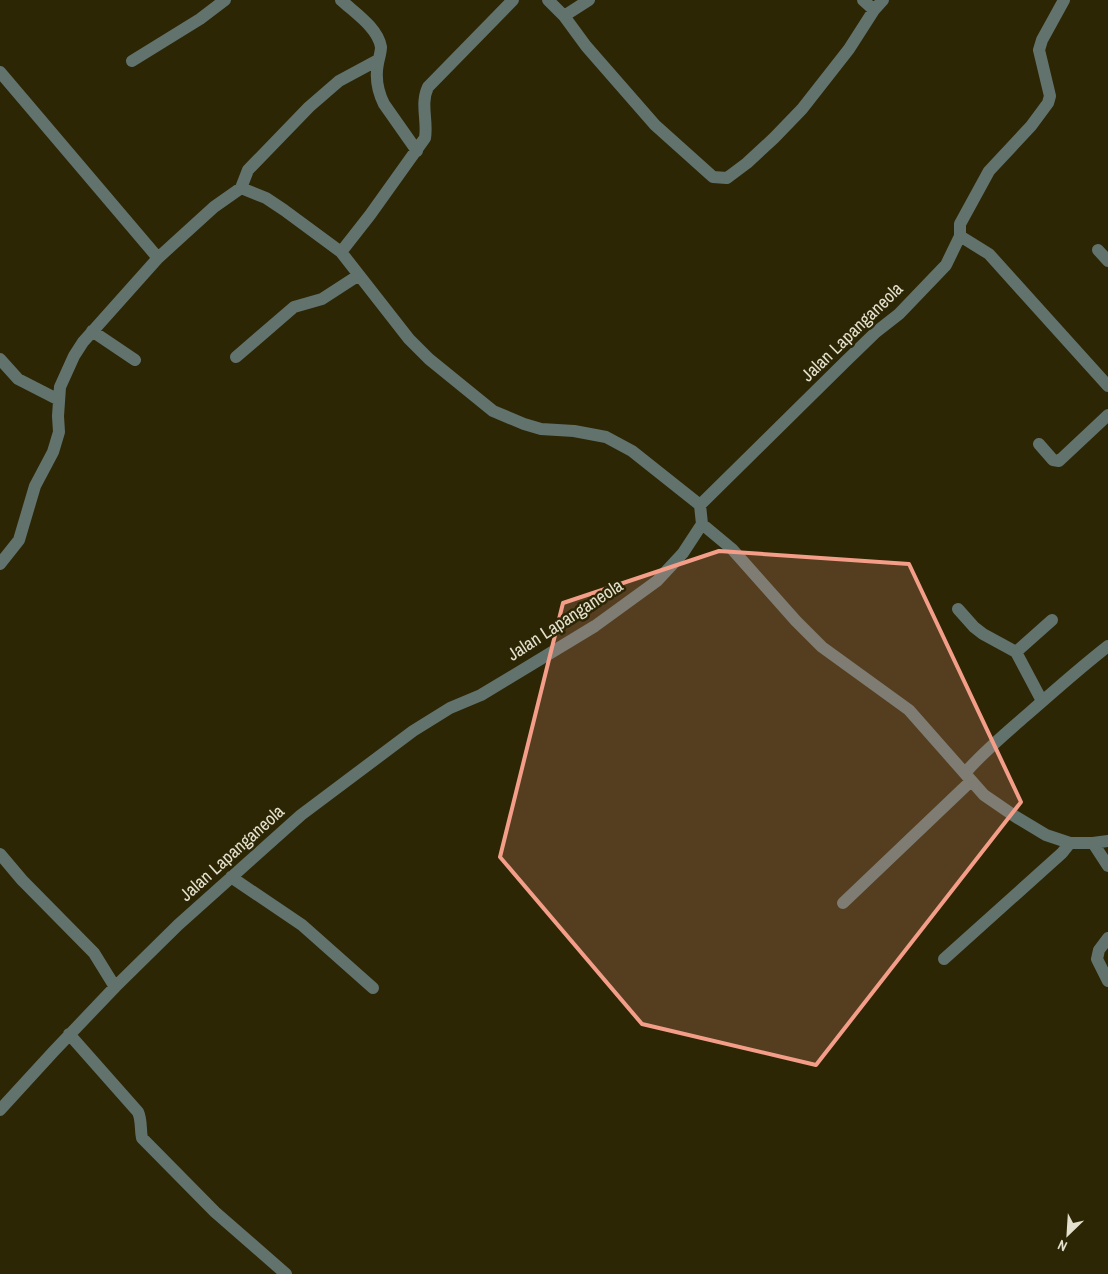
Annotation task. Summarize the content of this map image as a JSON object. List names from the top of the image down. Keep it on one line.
{"streets":{"street":["Jalan Lapanganeola"]},"north":"bottom left"}
